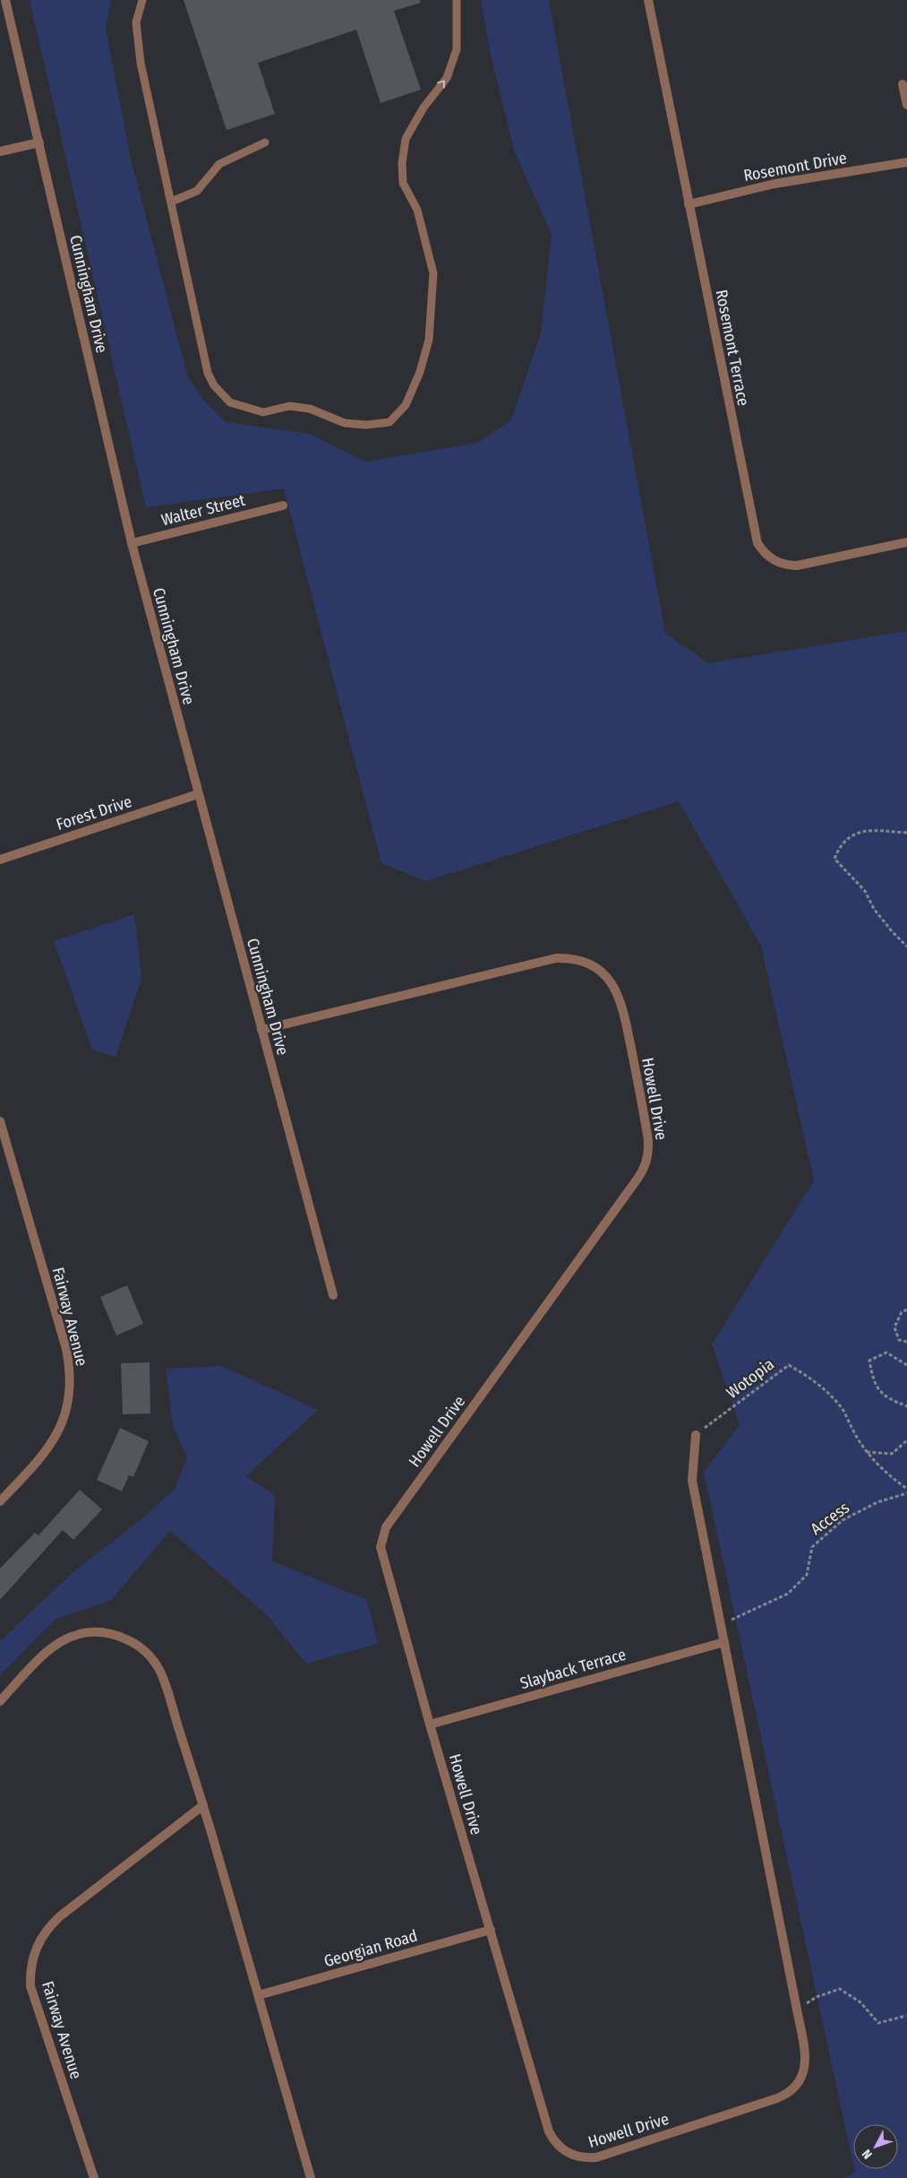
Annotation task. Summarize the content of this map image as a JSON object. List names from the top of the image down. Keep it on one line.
{"streets":{"street":["Rosemont Drive","Cunningham Drive","Rosemont Terrace","Walter Street","Forest Drive","Howell Drive","Fairway Avenue","Slayback Terrace","Georgian Road"],"path":["Wotopia","Access"]},"crossings":[["Rosemont Drive","Rosemont Terrace"],["Cunningham Drive","Walter Street"],["Cunningham Drive","Forest Drive"],["Cunningham Drive","Howell Drive"],["Howell Drive","Wotopia"],["Howell Drive","Access"],["Howell Drive","Slayback Terrace"],["Howell Drive","Georgian Road"]],"north":"bottom left"}
